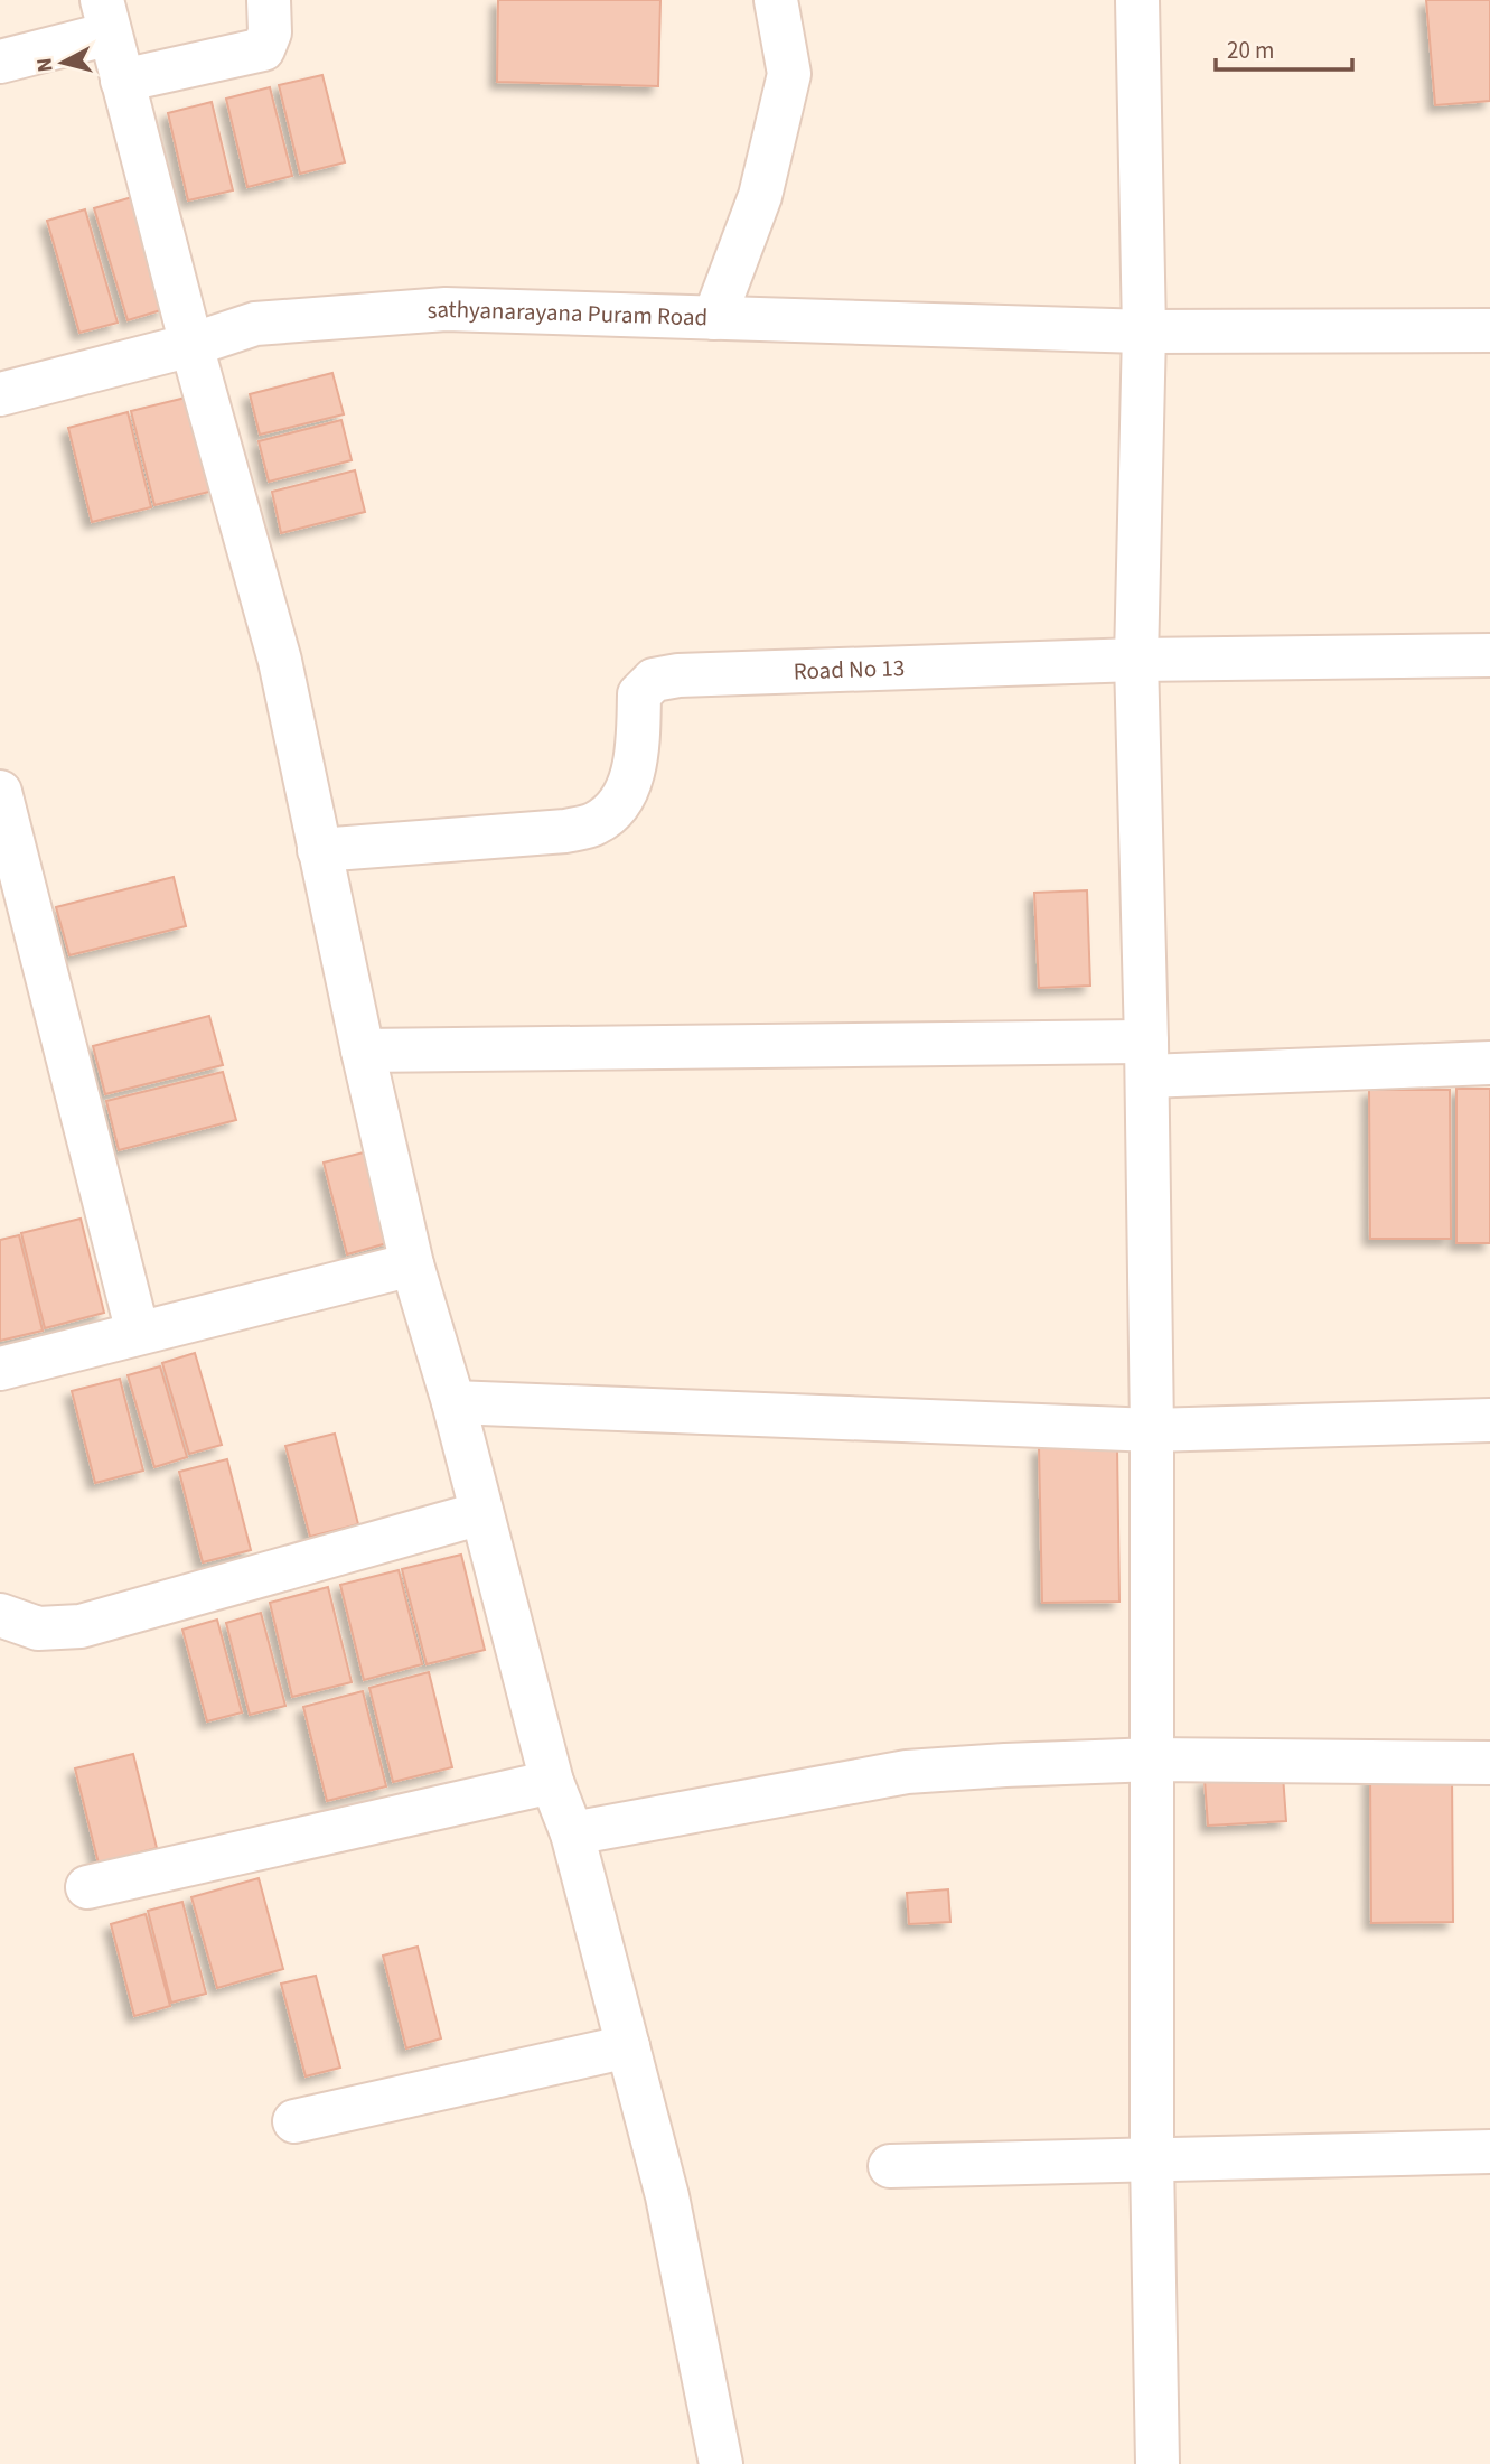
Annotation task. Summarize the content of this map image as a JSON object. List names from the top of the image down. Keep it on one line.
{"streets":{"street":["sathyanarayana Puram Road","Road No 13"]},"scale_bar":"20 m","north":"left"}
